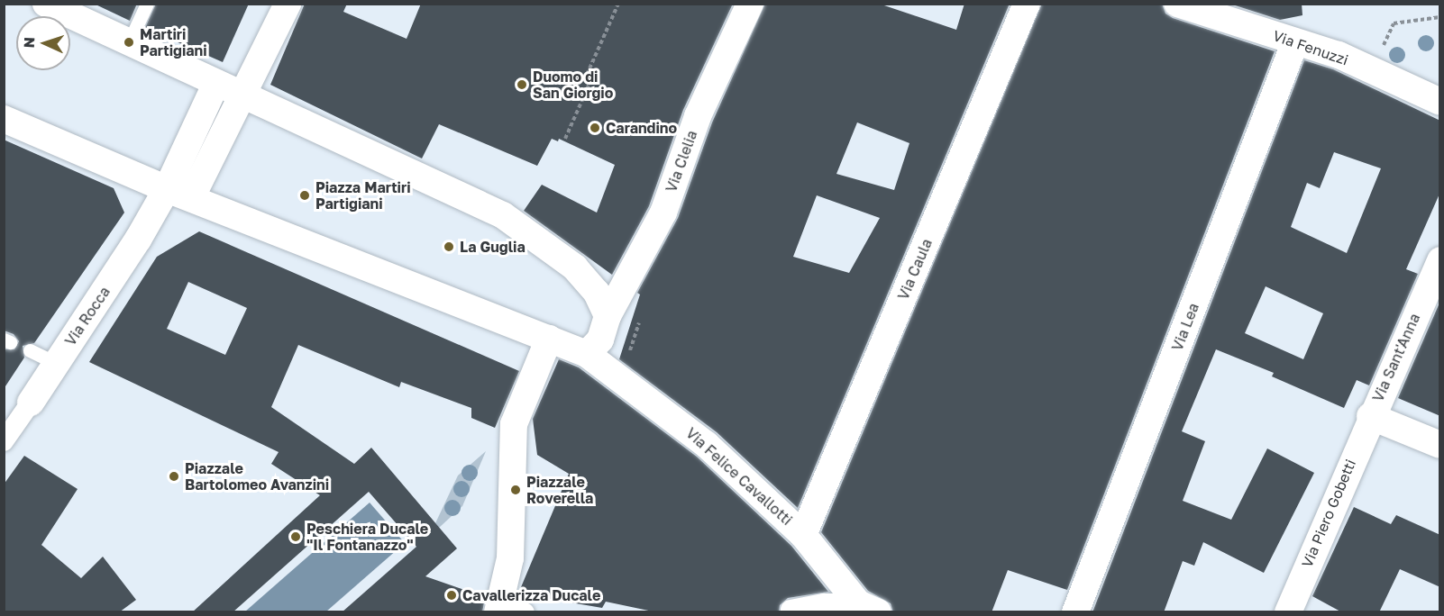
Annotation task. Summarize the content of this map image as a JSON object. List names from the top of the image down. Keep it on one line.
{"streets":{"street":["Via Fenuzzi","Via Clelia","Via Caula","Via Rocca","Via Lea","Via Sant'Anna","Via Felice Cavallotti","Via Piero Gobetti"]},"crossings":[["Via Fenuzzi","Via Lea"],["Via Caula","Via Felice Cavallotti"],["Via Sant'Anna","Via Piero Gobetti"]],"places":["Martiri Partigiani","Duomo di San Giorgio","Carandino","Piazza Martiri Partigiani","La Guglia","Piazzale Bartolomeo Avanzini","Piazzale Roverella","Peschiera Ducale \"Il Fontanazzo\"","Cavallerizza Ducale"],"north":"left"}
